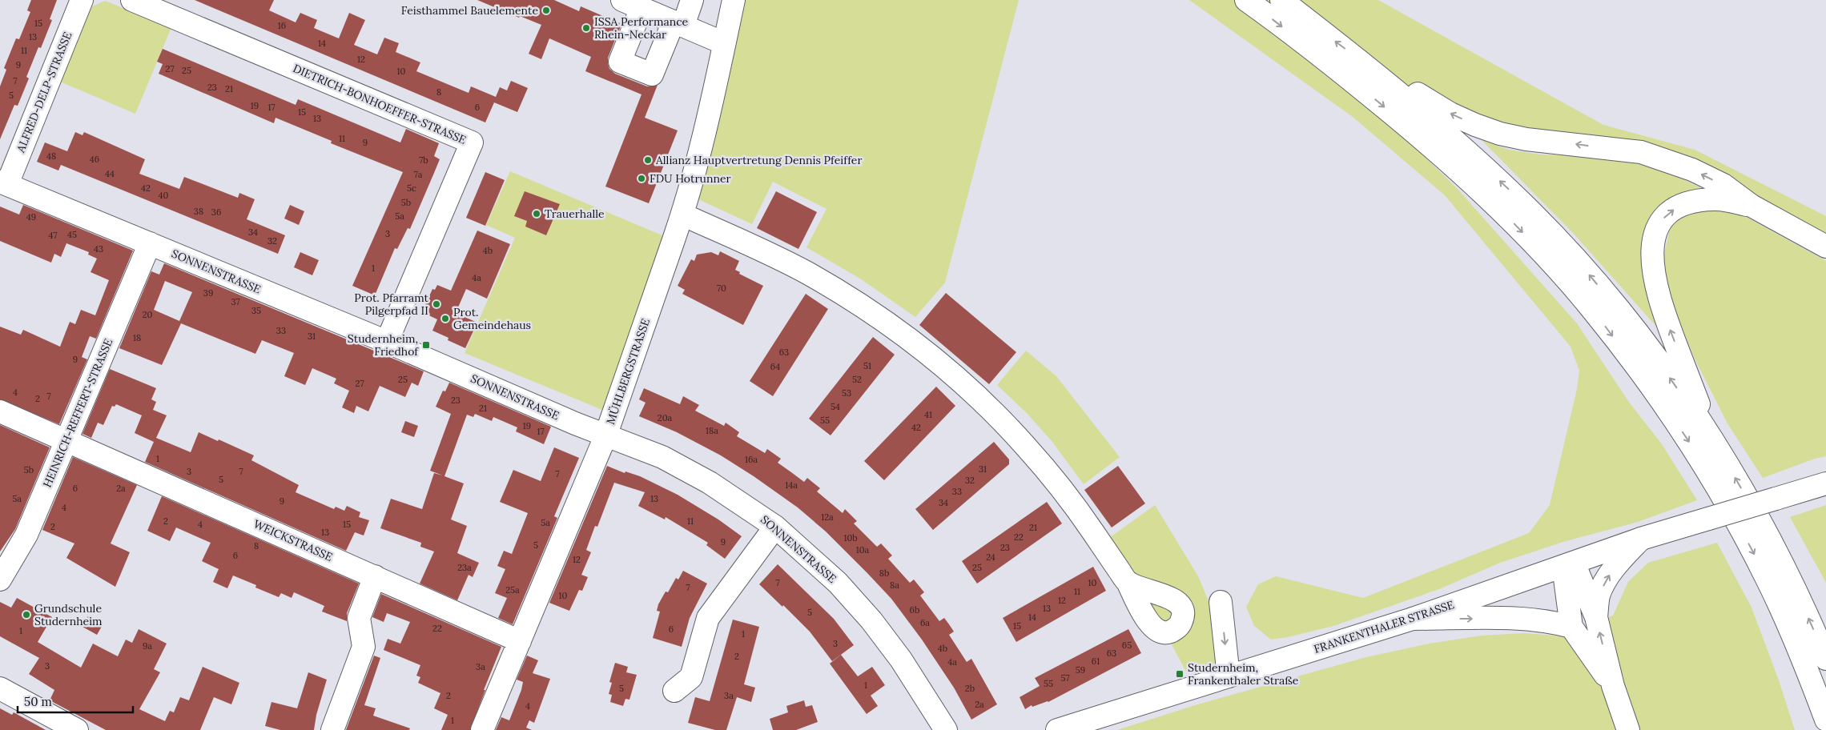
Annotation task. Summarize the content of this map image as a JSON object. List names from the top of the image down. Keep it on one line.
{"streets":{"main road":["ALFRED-DELP-STRASSE","DIETRICH-BONHOEFFER-STRASSE","SONNENSTRASSE","MÜHLBERGSTRASSE","HEINRICH-REFFERT-STRASSE","WEICKSTRASSE","FRANKENTHALER STRASSE"]},"crossings":[["ALFRED-DELP-STRASSE","SONNENSTRASSE"],["DIETRICH-BONHOEFFER-STRASSE","SONNENSTRASSE"],["SONNENSTRASSE","MÜHLBERGSTRASSE"],["SONNENSTRASSE","HEINRICH-REFFERT-STRASSE"],["MÜHLBERGSTRASSE","WEICKSTRASSE"],["HEINRICH-REFFERT-STRASSE","WEICKSTRASSE"]],"places":{"other":["Feisthammel Bauelemente","ISSA Performance Rhein-Neckar","Allianz Hauptvertretung Dennis Pfeiffer","FDU Hotrunner","Trauerhalle","Prot. Pfarramt Pilgerpfad II","Prot. Gemeindehaus","Grundschule Studernheim"],"transit":["Studernheim, Friedhof","Studernheim, Frankenthaler Straße"]},"house_numbers":["15","16","13","14","11","12","9","27","25","10","7","23","21","8","5","19","17","6","15","13","11","9","48","46","7b","44","7a","42","5c","40","5b","38","36","5a","49","34","3","45","47","32","43","4b","1","4a","70","39","37","35","20","33","31","18","63","9","51","64","25","52","27","4","53","7","2","23","54","21","41","20a","55","19","42","18a","17","1","16a","31","5b","3","7","7","5","32","14a","6","2a","33","5a","13","9","34","4","12a","2","11","5a","4","15","2","21","13","22","10b","9","5","8","23","10a","6","24","12","23a","25","8b","7","10","8a","7","25a","11","10","12","13","6b","5","14","6a","15","22","6","1","1","3","65","9a","4b","63","2","61","4a","3","3a","59","57","55","1","5","2b","2","3a","2a","4","1"],"scale_bar":"50 m"}
